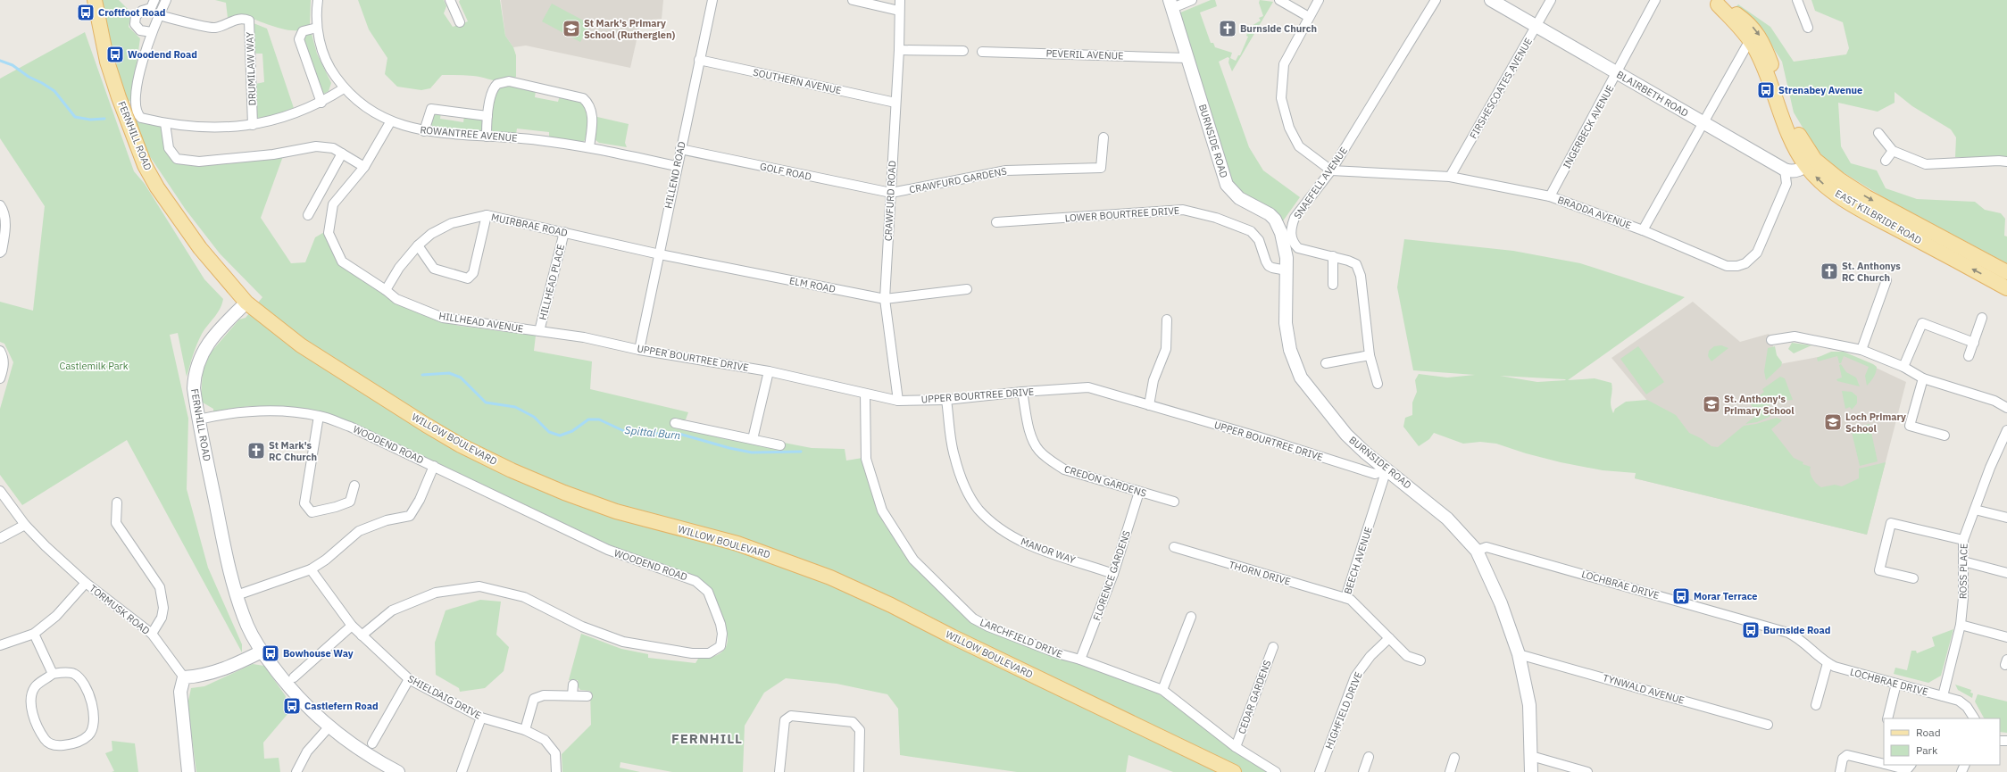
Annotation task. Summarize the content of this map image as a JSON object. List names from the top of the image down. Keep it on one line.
{"streets":{"main road":["FERNHILL ROAD","EAST KILBRIDE ROAD","WILLOW BOULEVARD"],"street":["PEVERIL AVENUE","DRUMILAW WAY","SOUTHERN AVENUE","FIRSHESCOATES AVENUE","BLAIRBETH ROAD","INGERBECK AVENUE","ROWANTREE AVENUE","BURNSIDE ROAD","GOLF ROAD","HILLEND ROAD","CRAWFURD GARDENS","SNAEFELL AVENUE","CRAWFURD ROAD","BRADDA AVENUE","LOWER BOURTREE DRIVE","MUIRBRAE ROAD","HILLHEAD PLACE","ELM ROAD","HILLHEAD AVENUE","UPPER BOURTREE DRIVE","WOODEND ROAD","CREDON GARDENS","MANOR WAY","BEECH AVENUE","ROSS PLACE","THORN DRIVE","FLORENCE GARDENS","LOCHBRAE DRIVE","TORMUSK ROAD","LARCHFIELD DRIVE","TYNWALD AVENUE","SHIELDAIG DRIVE","CEDAR GARDENS","HIGHFIELD DRIVE"]},"crossings":[["PEVERIL AVENUE","BURNSIDE ROAD"],["SOUTHERN AVENUE","HILLEND ROAD"],["SOUTHERN AVENUE","CRAWFURD ROAD"],["FIRSHESCOATES AVENUE","BLAIRBETH ROAD"],["FIRSHESCOATES AVENUE","BRADDA AVENUE"],["BLAIRBETH ROAD","INGERBECK AVENUE"],["BLAIRBETH ROAD","BRADDA AVENUE"],["INGERBECK AVENUE","BRADDA AVENUE"],["ROWANTREE AVENUE","HILLEND ROAD"],["ROWANTREE AVENUE","HILLHEAD AVENUE"],["FERNHILL ROAD","WILLOW BOULEVARD"],["FERNHILL ROAD","WOODEND ROAD"],["BURNSIDE ROAD","LOWER BOURTREE DRIVE"],["BURNSIDE ROAD","UPPER BOURTREE DRIVE"],["BURNSIDE ROAD","BEECH AVENUE"],["BURNSIDE ROAD","LOCHBRAE DRIVE"],["BURNSIDE ROAD","TYNWALD AVENUE"],["GOLF ROAD","HILLEND ROAD"],["GOLF ROAD","CRAWFURD GARDENS"],["GOLF ROAD","CRAWFURD ROAD"],["HILLEND ROAD","MUIRBRAE ROAD"],["HILLEND ROAD","ELM ROAD"],["HILLEND ROAD","UPPER BOURTREE DRIVE"],["CRAWFURD GARDENS","CRAWFURD ROAD"],["SNAEFELL AVENUE","BRADDA AVENUE"],["CRAWFURD ROAD","ELM ROAD"],["CRAWFURD ROAD","UPPER BOURTREE DRIVE"],["MUIRBRAE ROAD","HILLHEAD PLACE"],["MUIRBRAE ROAD","ELM ROAD"],["MUIRBRAE ROAD","HILLHEAD AVENUE"],["HILLHEAD PLACE","HILLHEAD AVENUE"],["HILLHEAD PLACE","UPPER BOURTREE DRIVE"],["HILLHEAD AVENUE","UPPER BOURTREE DRIVE"],["UPPER BOURTREE DRIVE","CREDON GARDENS"],["UPPER BOURTREE DRIVE","MANOR WAY"],["UPPER BOURTREE DRIVE","BEECH AVENUE"],["UPPER BOURTREE DRIVE","LARCHFIELD DRIVE"],["WOODEND ROAD","SHIELDAIG DRIVE"],["CREDON GARDENS","FLORENCE GARDENS"],["MANOR WAY","FLORENCE GARDENS"],["BEECH AVENUE","THORN DRIVE"],["BEECH AVENUE","HIGHFIELD DRIVE"],["ROSS PLACE","LOCHBRAE DRIVE"],["FLORENCE GARDENS","LARCHFIELD DRIVE"],["LARCHFIELD DRIVE","CEDAR GARDENS"]],"districts":["FERNHILL"],"water":["Spittal Burn"],"parks":["Castlemilk Park"],"places":{"bus stop":["Croftfoot Road","Woodend Road","Strenabey Avenue","Morar Terrace","Burnside Road","Bowhouse Way","Castlefern Road"],"school or university":["St Mark's Primary School (Rutherglen)","St. Anthony's Primary School","Loch Primary School"],"church":["Burnside Church","St. Anthonys RC Church","St Mark's RC Church"]},"legend":["Road","Park"]}
